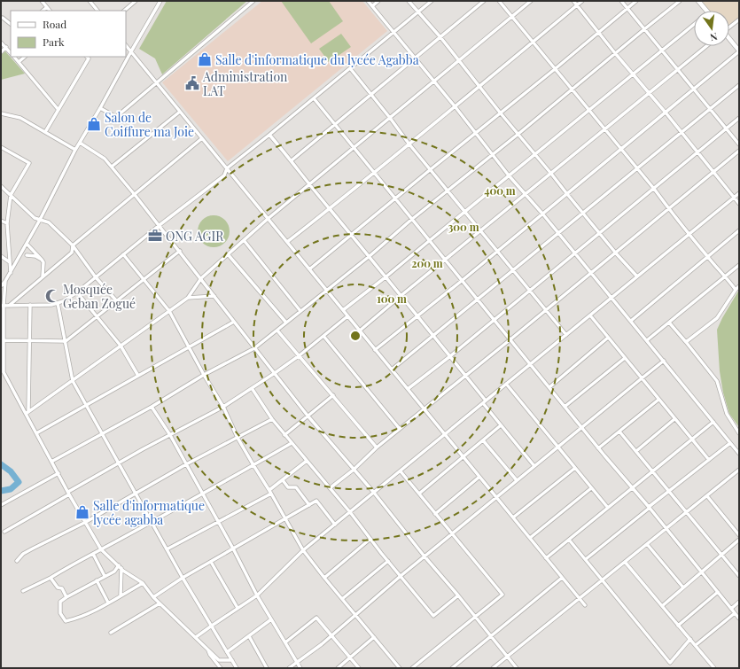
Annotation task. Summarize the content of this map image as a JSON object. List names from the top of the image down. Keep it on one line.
{"places":{"shop":["Salle d'informatique du lycée Agabba","Salon de Coiffure ma Joie","Salle d'informatique lycée agabba"],"public building":["Administration LAT"],"office":["ONG AGIR"],"mosque":["Mosquée Geban Zogué"]},"legend":["Road","Park"],"north":"bottom","rings":["400 m","300 m","200 m","100 m"]}
